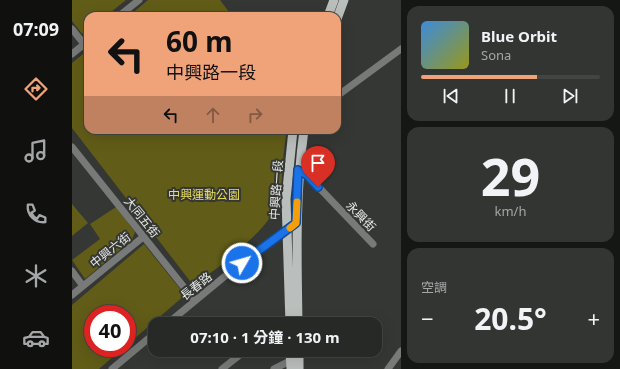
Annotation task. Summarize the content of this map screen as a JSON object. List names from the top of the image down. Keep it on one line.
{"streets":{"main road":["中興路一段"],"street":["永興街","大同五街","中興六街","長春路"]},"crossings":[["中興路一段","永興街"],["中興路一段","長春路"],["大同五街","中興六街"],["大同五街","長春路"]],"parks":["中興運動公園"],"page":{"tabs":"07:09","turn":["60 m","中興路一段"],"song":["Blue Orbit","Sona"],"tile":[["29","km/h"],"空調"],"heat":["−","20.5°","+"],"limit":"40","trip":"07:10 · 1 分鐘 · 130 m"}}
